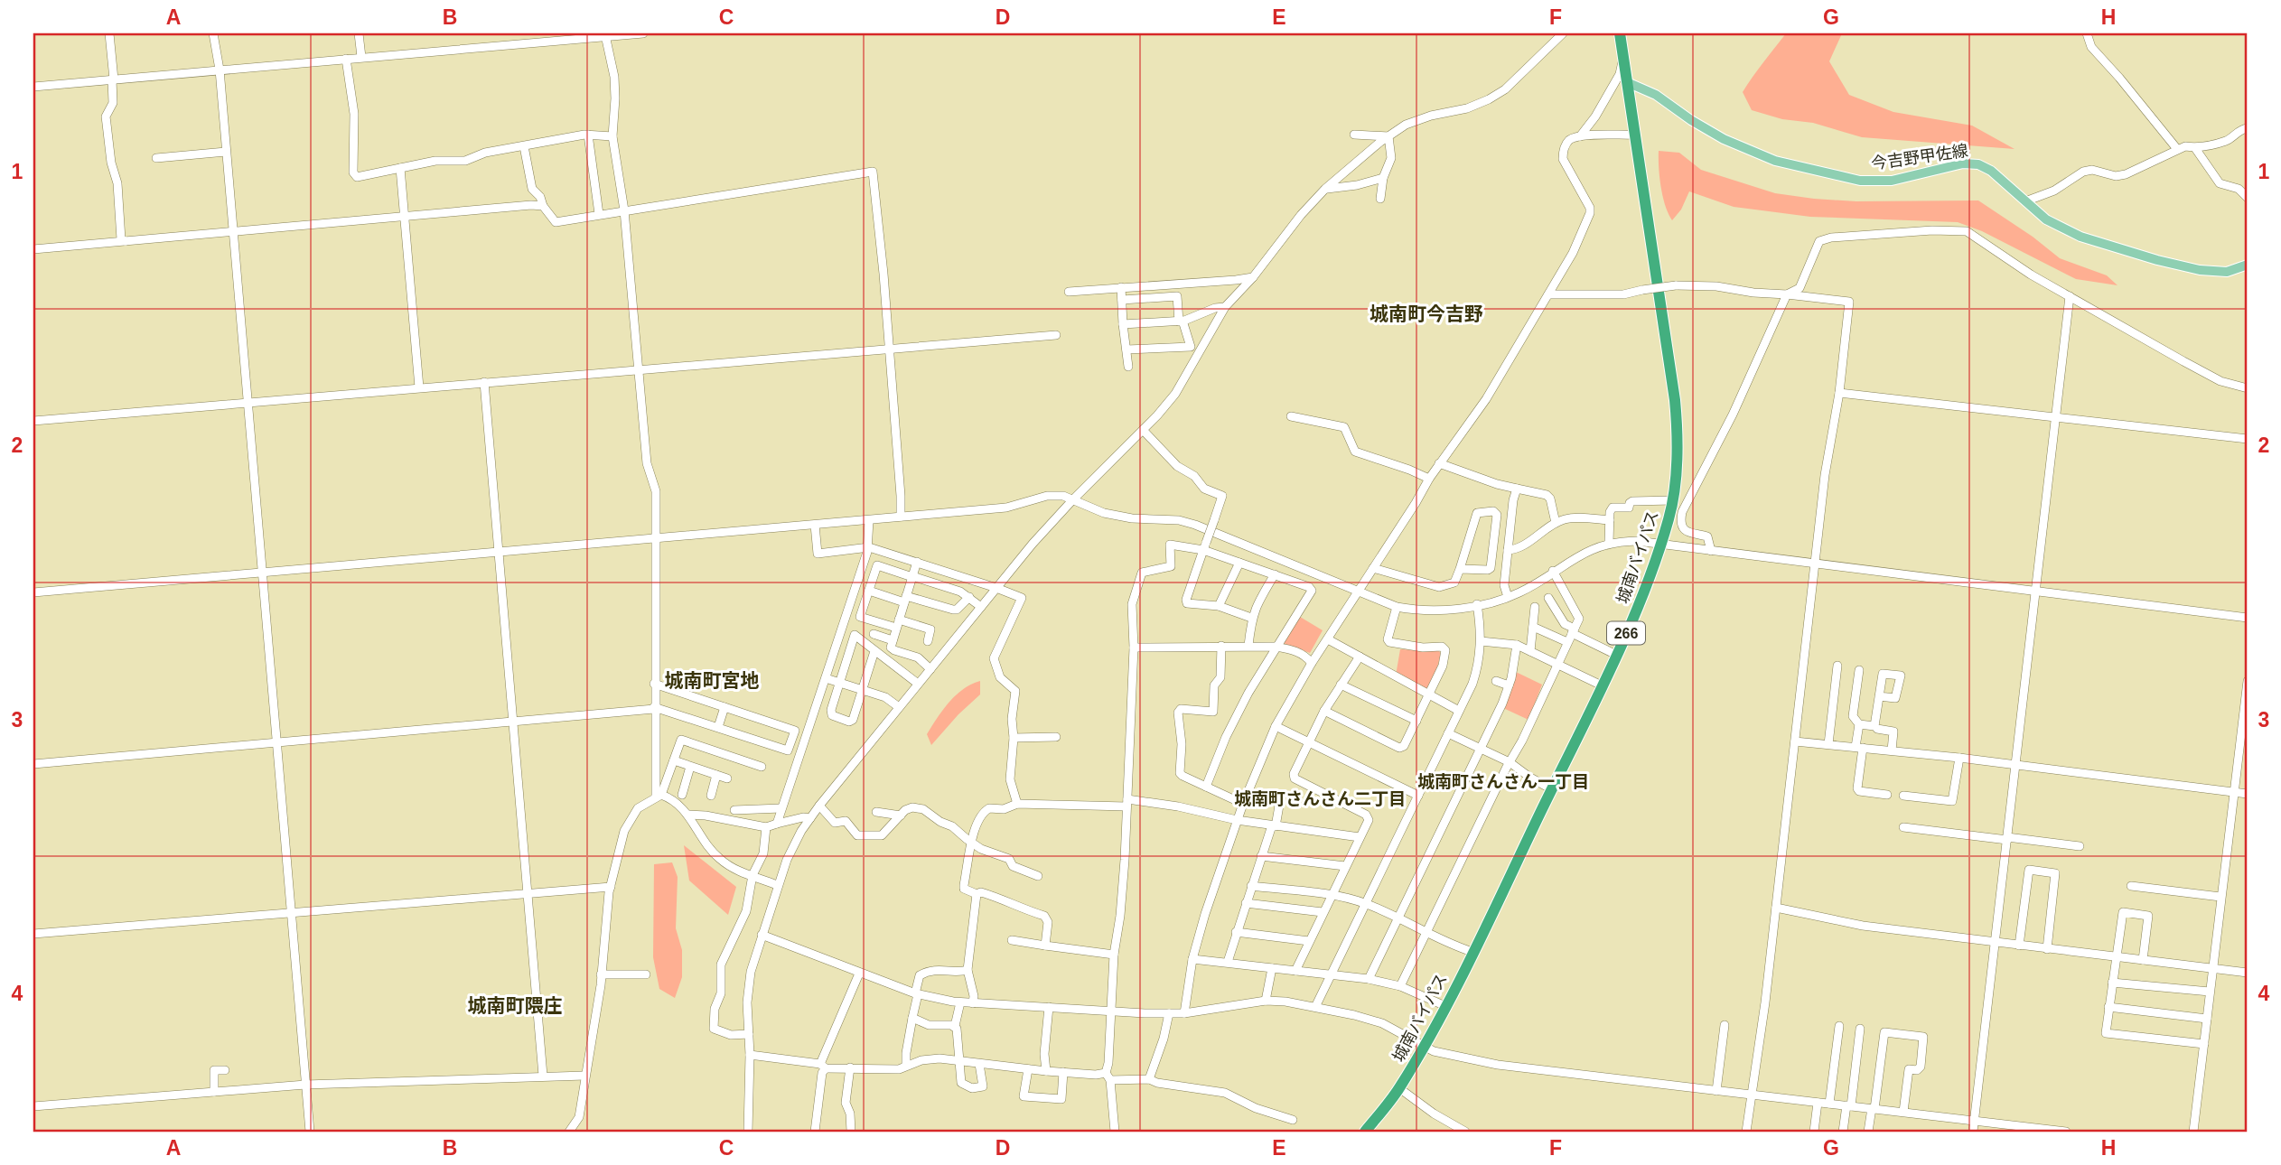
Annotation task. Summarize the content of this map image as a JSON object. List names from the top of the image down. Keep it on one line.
{"streets":{"highway":["城南バイパス","266"],"main road":["今吉野甲佐線"]},"crossings":[["今吉野甲佐線","城南バイパス"],["今吉野甲佐線","266"],["城南バイパス","266"]],"districts":["城南町今吉野","城南町宮地","城南町さんさん一丁目","城南町さんさん二丁目","城南町隈庄"],"grid":{"columns":["A","B","C","D","E","F","G","H"],"rows":["1","2","3","4"]}}
